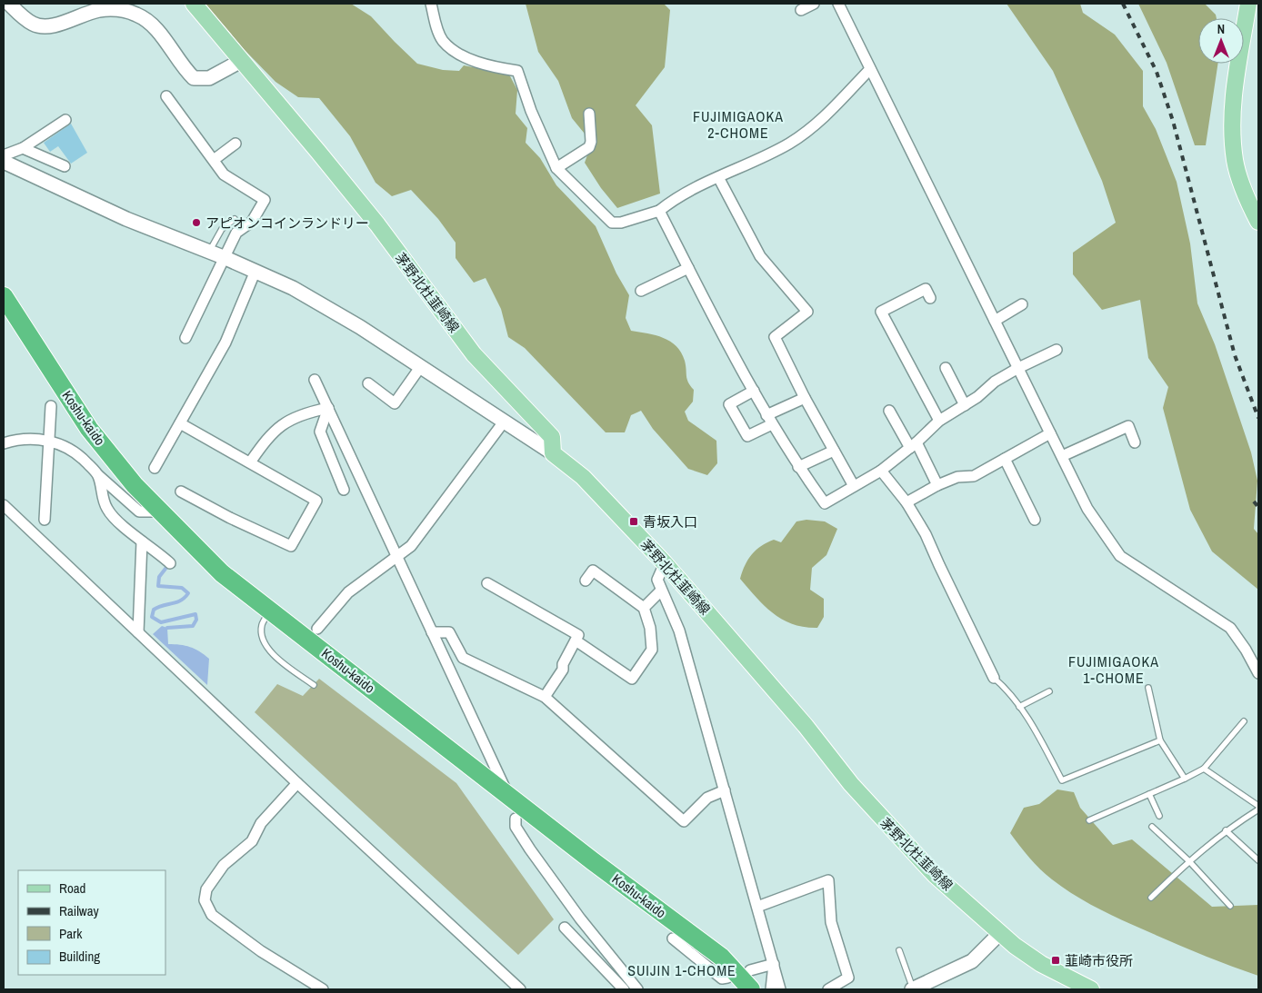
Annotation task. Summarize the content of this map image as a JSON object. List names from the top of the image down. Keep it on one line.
{"streets":{"highway":["Koshu-kaido"],"main road":["茅野北杜韮崎線"]},"districts":["FUJIMIGAOKA 2-CHOME","FUJIMIGAOKA 1-CHOME","SUIJIN 1-CHOME"],"places":{"other":["アピオンコインランドリー"],"transit":["青坂入口","韮崎市役所"]},"legend":["Road","Railway","Park","Building"],"north":"top"}
